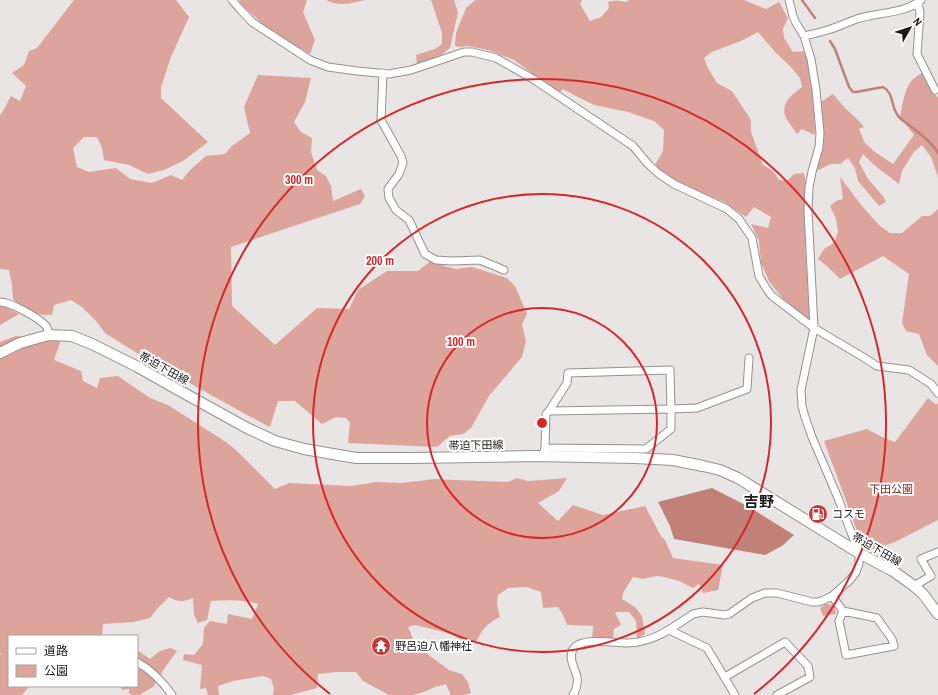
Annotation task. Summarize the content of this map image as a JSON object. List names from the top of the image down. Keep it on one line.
{"streets":{"main road":["帯迫下田線"]},"districts":["吉野"],"parks":["下田公園"],"places":{"fuel station":["コスモ"],"temple":["野呂迫八幡神社"]},"legend":["道路","公園"],"north":"top right","rings":["300 m","200 m","100 m"]}
